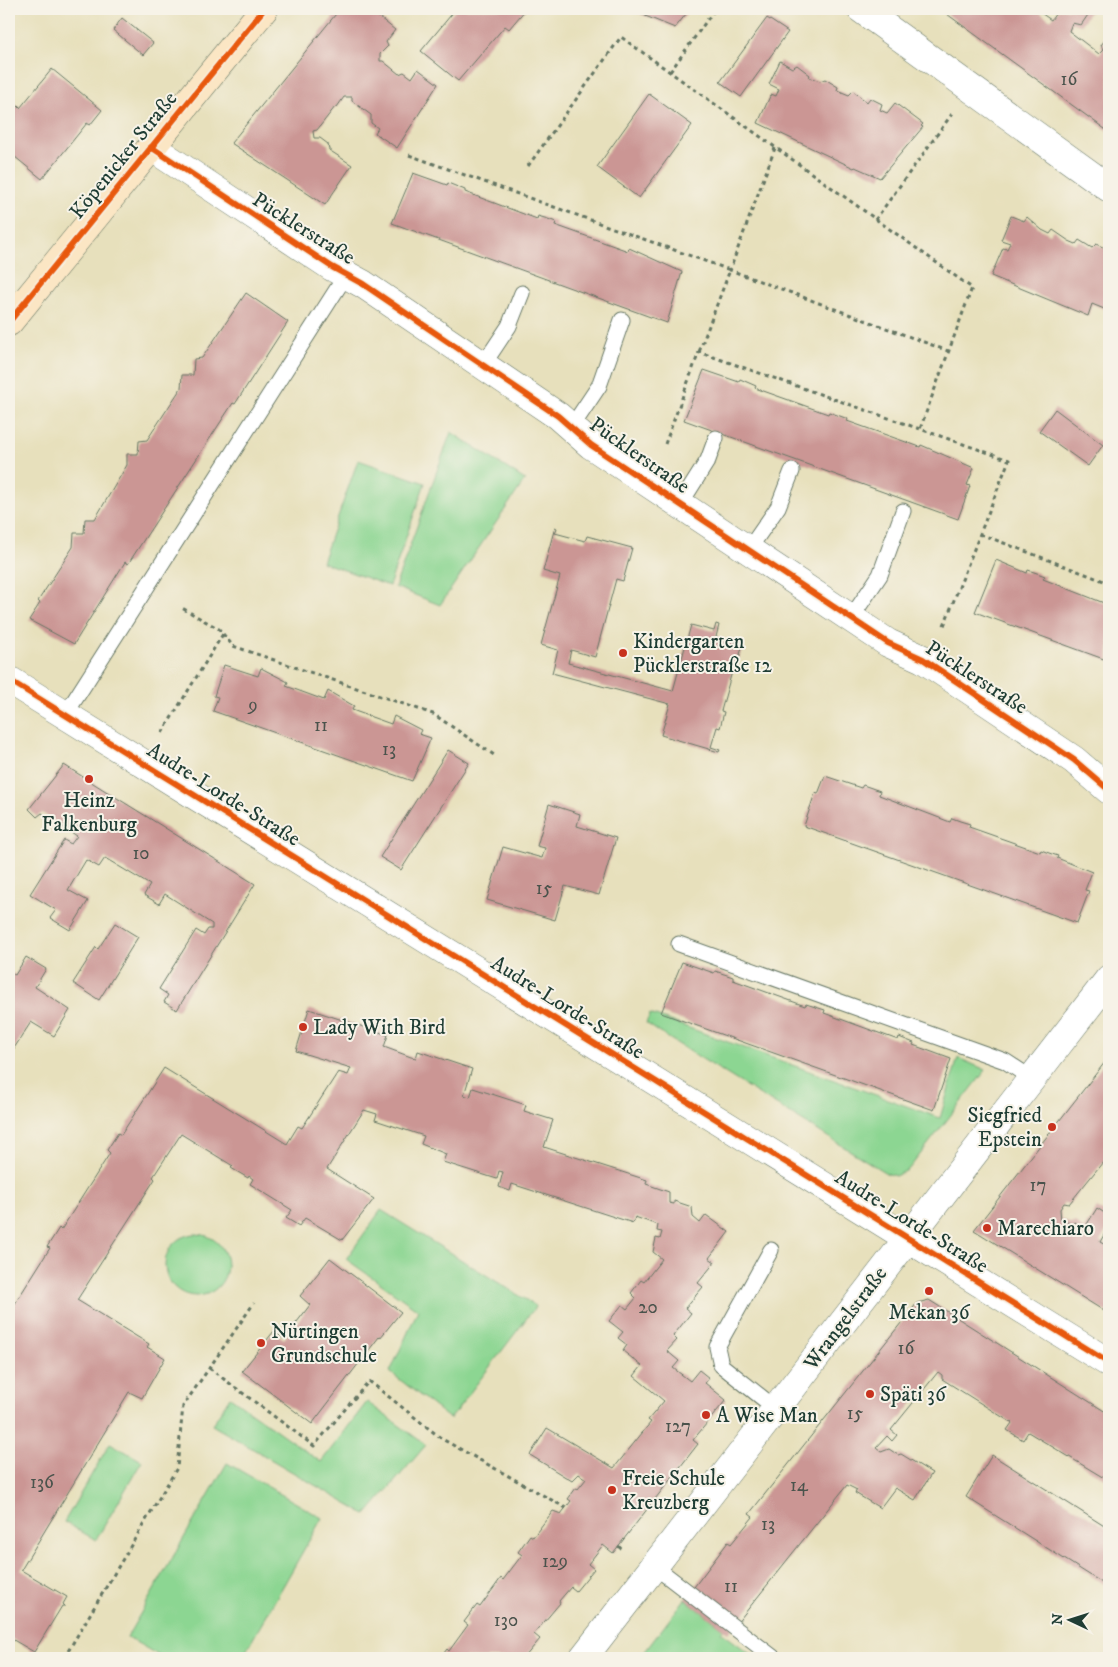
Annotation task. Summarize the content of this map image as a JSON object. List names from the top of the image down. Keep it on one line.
{"streets":{"main road":["Köpenicker Straße"],"street":["Pücklerstraße","Audre-Lorde-Straße","Wrangelstraße"]},"crossings":[["Köpenicker Straße","Pücklerstraße"],["Audre-Lorde-Straße","Wrangelstraße"]],"places":["Kindergarten Pücklerstraße 12","Heinz Falkenburg","Lady With Bird","Siegfried Epstein","Marechiaro","Mekan 36","Nürtingen Grundschule","Späti 36","A Wise Man","Freie Schule Kreuzberg"],"house_numbers":["16","9","11","13","10","15","17","20","16","15","127","136","14","13","129","11","130"],"north":"left"}
